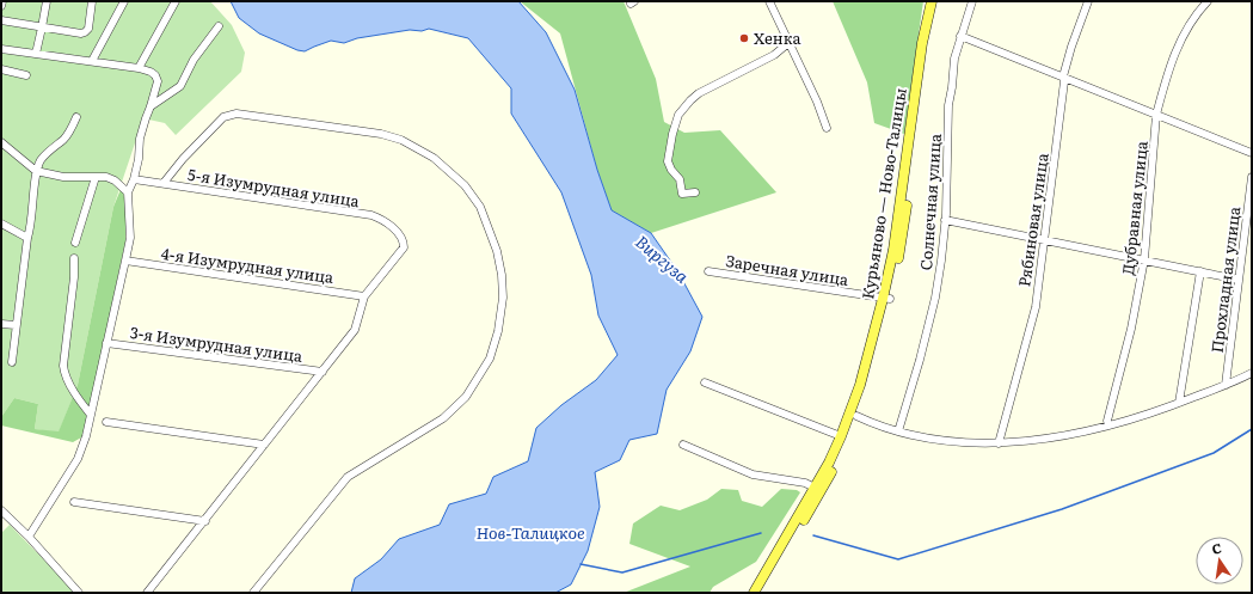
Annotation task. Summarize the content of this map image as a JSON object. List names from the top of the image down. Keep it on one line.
{"streets":{"main road":["Курьяново — Ново-Талицы"],"street":["5-я Изумрудная улица","Солнечная улица","Дубравная улица","Рябиновая улица","4-я Изумрудная улица","Заречная улица","Прохладная улица","3-я Изумрудная улица"]},"crossings":[["5-я Изумрудная улица","4-я Изумрудная улица"],["Курьяново — Ново-Талицы","Заречная улица"]],"water":["Виргуза","Нов-Талицкое"],"places":["Хенка"],"north":"top"}
